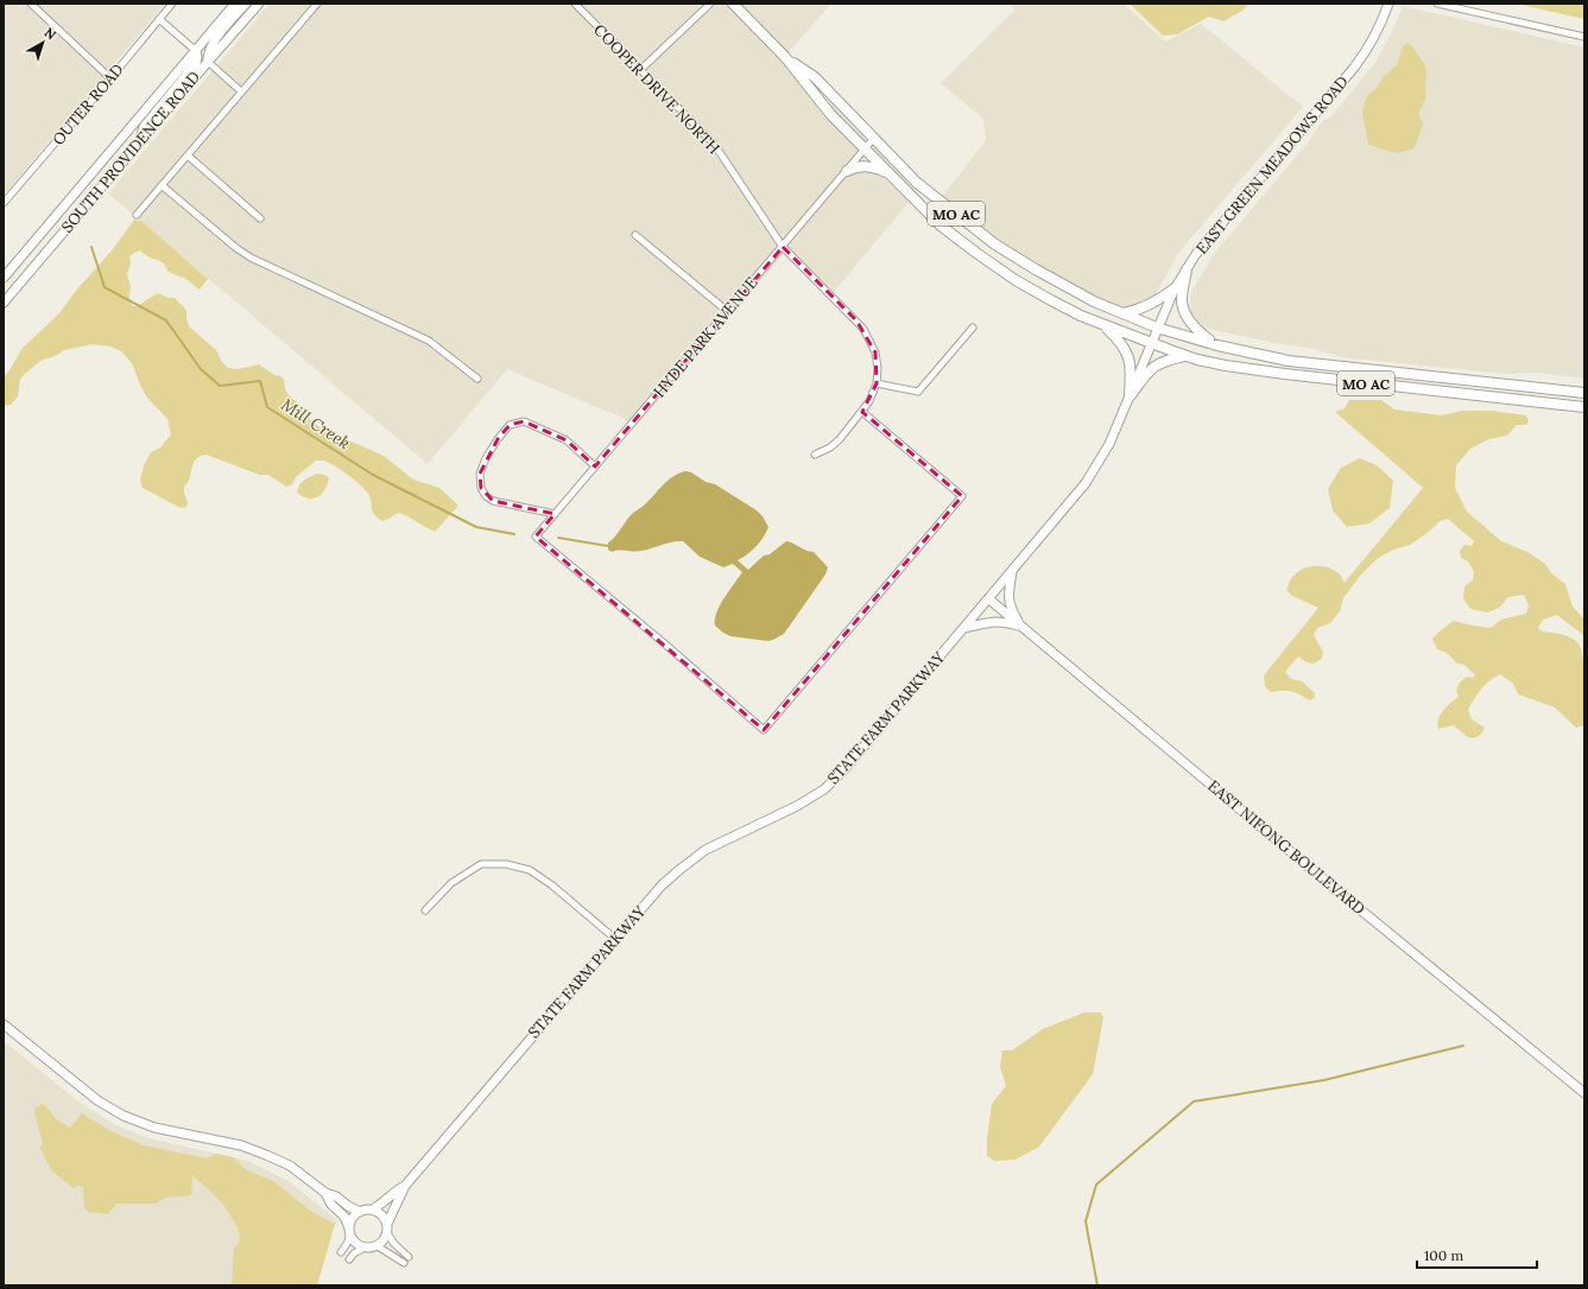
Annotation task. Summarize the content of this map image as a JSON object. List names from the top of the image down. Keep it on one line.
{"streets":{"main road":["MO AC"],"street":["COOPER DRIVE NORTH","OUTER ROAD","SOUTH PROVIDENCE ROAD","EAST GREEN MEADOWS ROAD","HYDE PARK AVENUE","STATE FARM PARKWAY","EAST NIFONG BOULEVARD"]},"crossings":[["COOPER DRIVE NORTH","HYDE PARK AVENUE"],["EAST GREEN MEADOWS ROAD","MO AC"],["EAST GREEN MEADOWS ROAD","STATE FARM PARKWAY"],["MO AC","HYDE PARK AVENUE"],["MO AC","STATE FARM PARKWAY"],["STATE FARM PARKWAY","EAST NIFONG BOULEVARD"]],"water":["Mill Creek"],"scale_bar":"100 m","north":"top right"}
